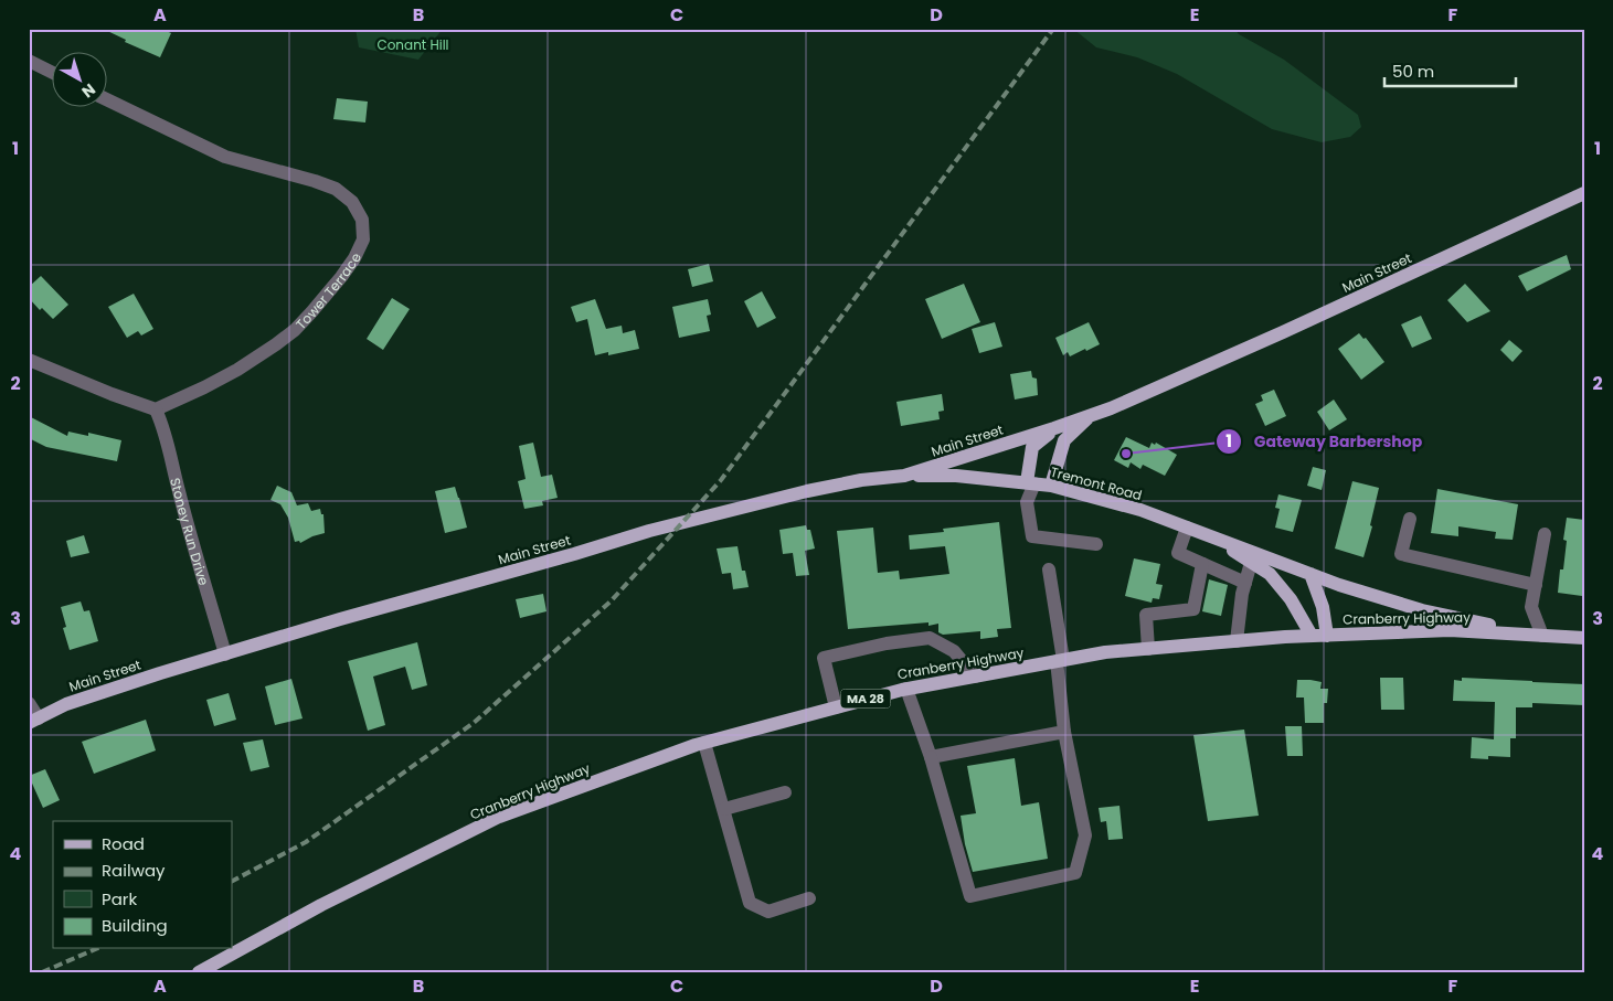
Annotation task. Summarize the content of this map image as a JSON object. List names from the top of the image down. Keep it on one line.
{"streets":{"main road":["Main Street","Tremont Road","Cranberry Highway","MA 28"],"street":["Tower Terrace","Stoney Run Drive"]},"crossings":[["Main Street","Tremont Road"],["Main Street","Stoney Run Drive"],["Tower Terrace","Stoney Run Drive"],["Tremont Road","Cranberry Highway"]],"parks":["Conant Hill"],"places":["Gateway Barbershop"],"legend":["Road","Railway","Park","Building"],"scale_bar":"50 m","north":"bottom right","grid":{"columns":["A","B","C","D","E","F"],"rows":["1","2","3","4"]}}
